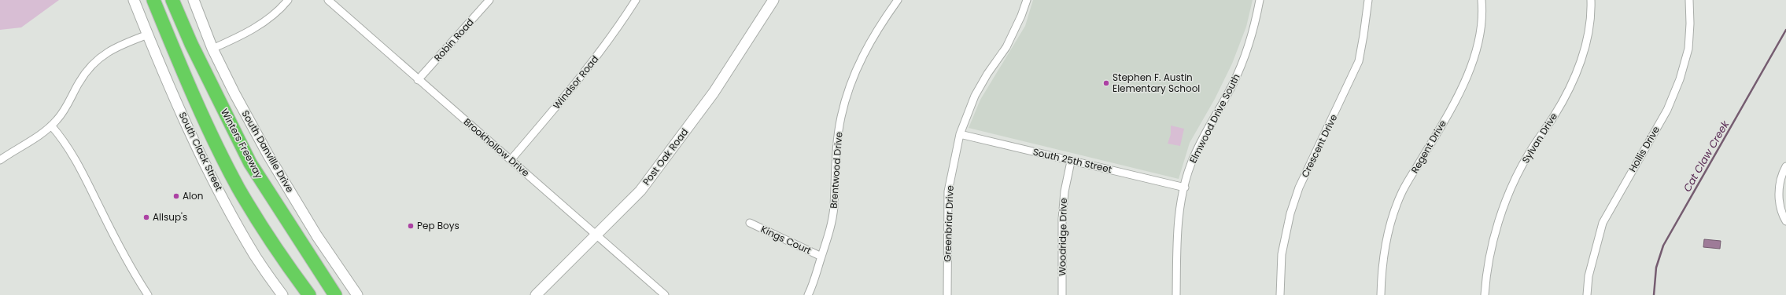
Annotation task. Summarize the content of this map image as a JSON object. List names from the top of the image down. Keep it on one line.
{"streets":{"highway":["Winters Freeway"],"main road":["South Clack Street","South Danville Drive","Post Oak Road"],"street":["Robin Road","Windsor Road","Elmwood Drive South","Sylvan Drive","Crescent Drive","Regent Drive","Brookhollow Drive","Hollis Drive","South 25th Street","Brentwood Drive","Greenbriar Drive","Woodridge Drive","Kings Court"]},"crossings":[["Robin Road","Brookhollow Drive"],["Windsor Road","Brookhollow Drive"],["Elmwood Drive South","South 25th Street"],["Brookhollow Drive","Post Oak Road"],["South 25th Street","Greenbriar Drive"],["South 25th Street","Woodridge Drive"],["Brentwood Drive","Kings Court"]],"water":["Cat Claw Creek"],"places":["Stephen F. Austin Elementary School","Alon","Allsup's","Pep Boys"]}
